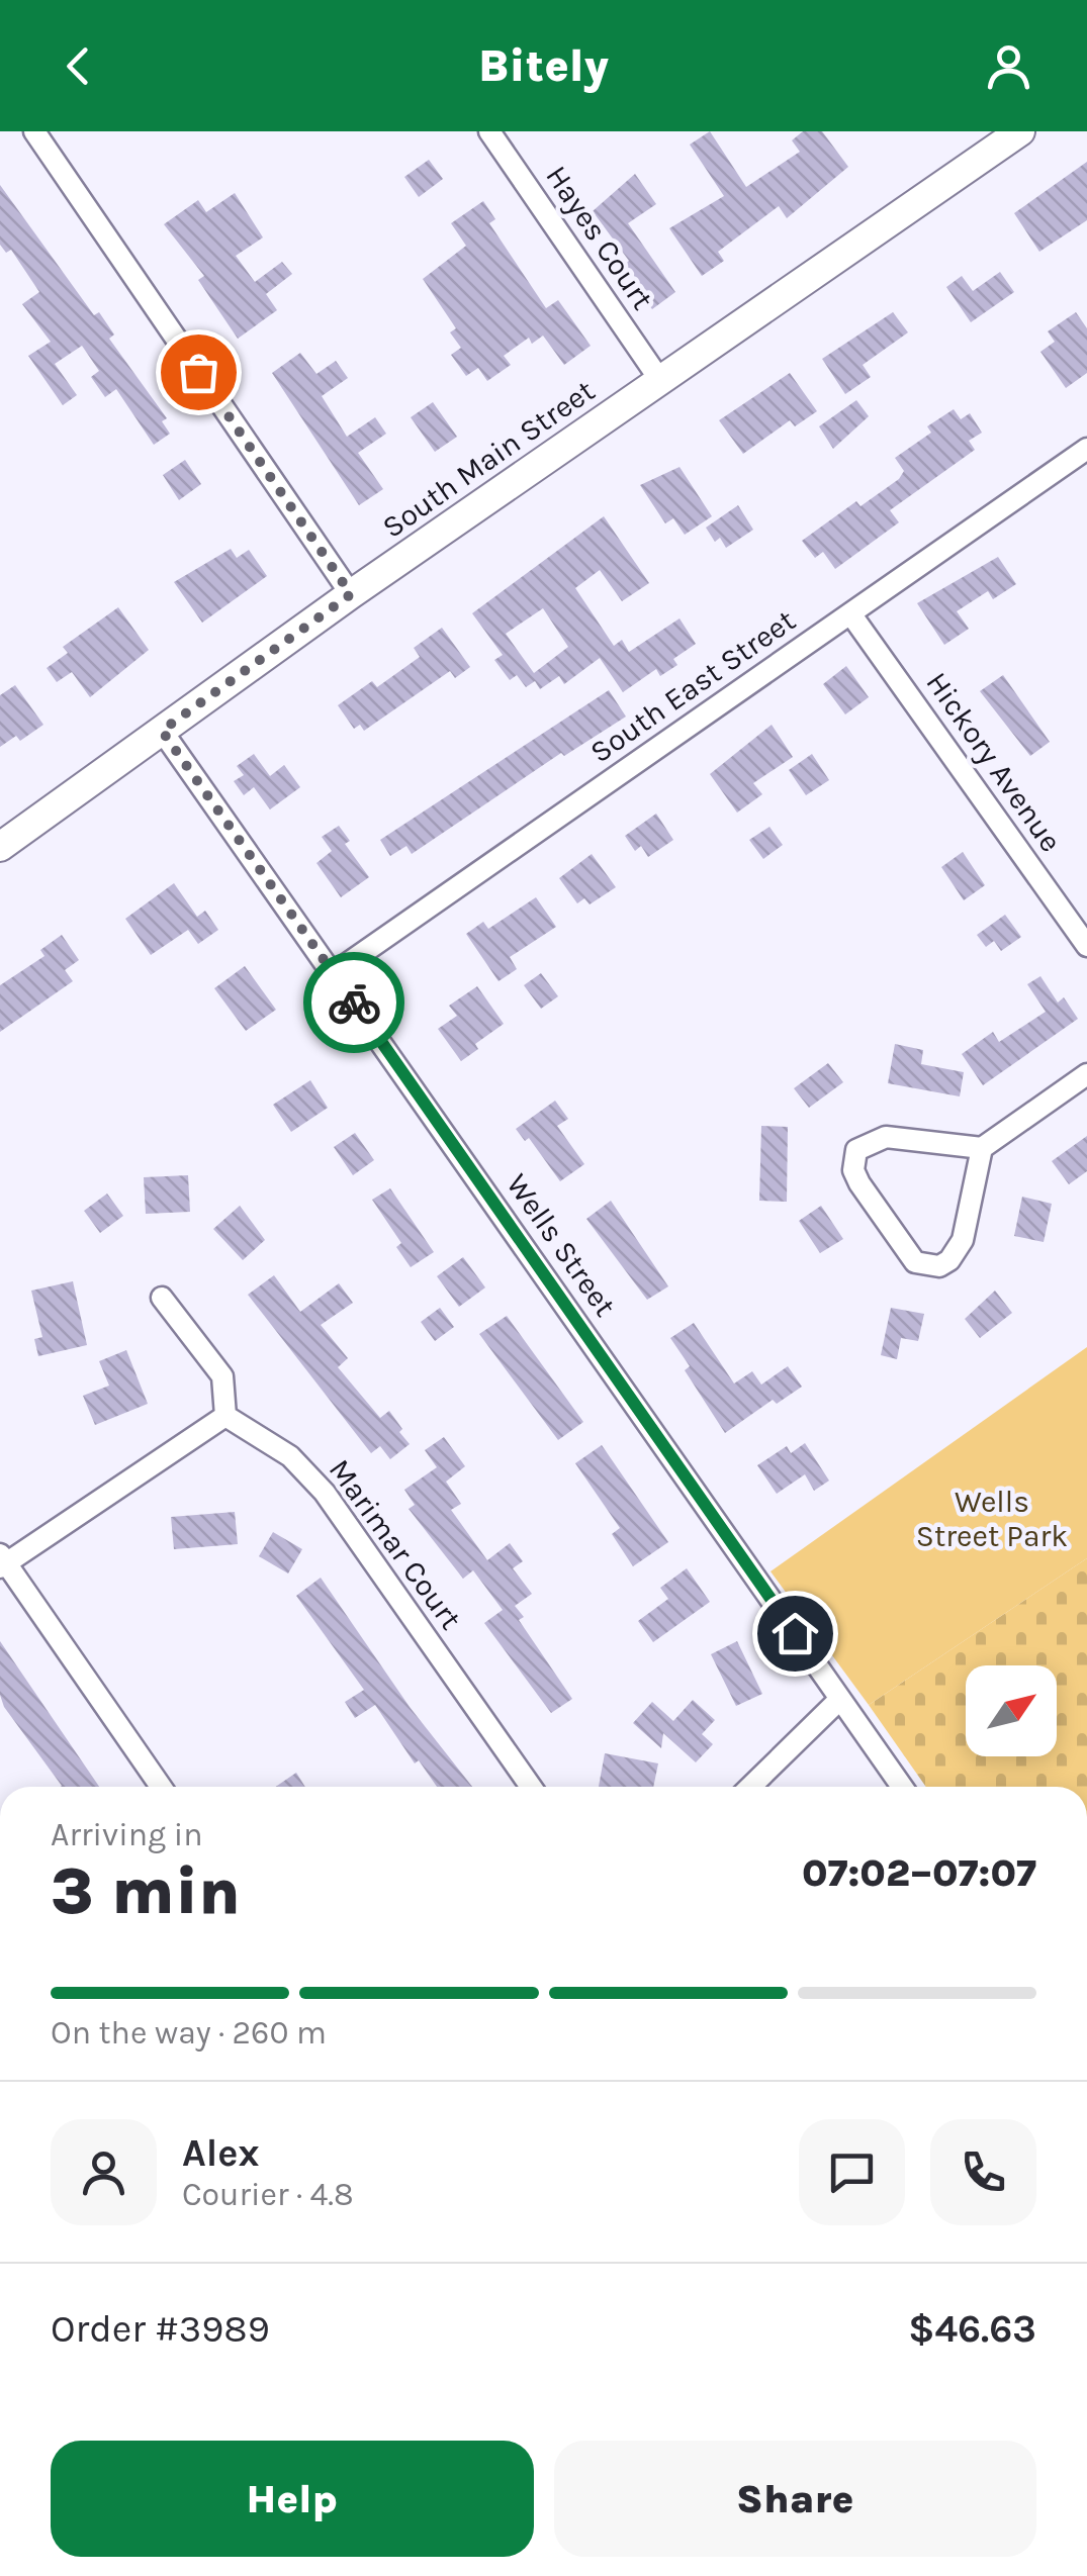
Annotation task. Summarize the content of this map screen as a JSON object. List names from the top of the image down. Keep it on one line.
{"streets":{"street":["Hayes Court","South Main Street","South East Street","Hickory Avenue","Wells Street","Marimar Court"]},"crossings":[["Hayes Court","South Main Street"],["South Main Street","Wells Street"],["South East Street","Hickory Avenue"],["South East Street","Wells Street"]],"parks":["Wells Street Park"],"north":"top right","page":{"header":"Bitely","heading":["3 min","Arriving in","07:02–07:07"],"panel":["Alex","Courier · 4.8","Order #3989","$46.63"],"bar":"On the way · 260 m","buttons":["Help","Share"]}}
